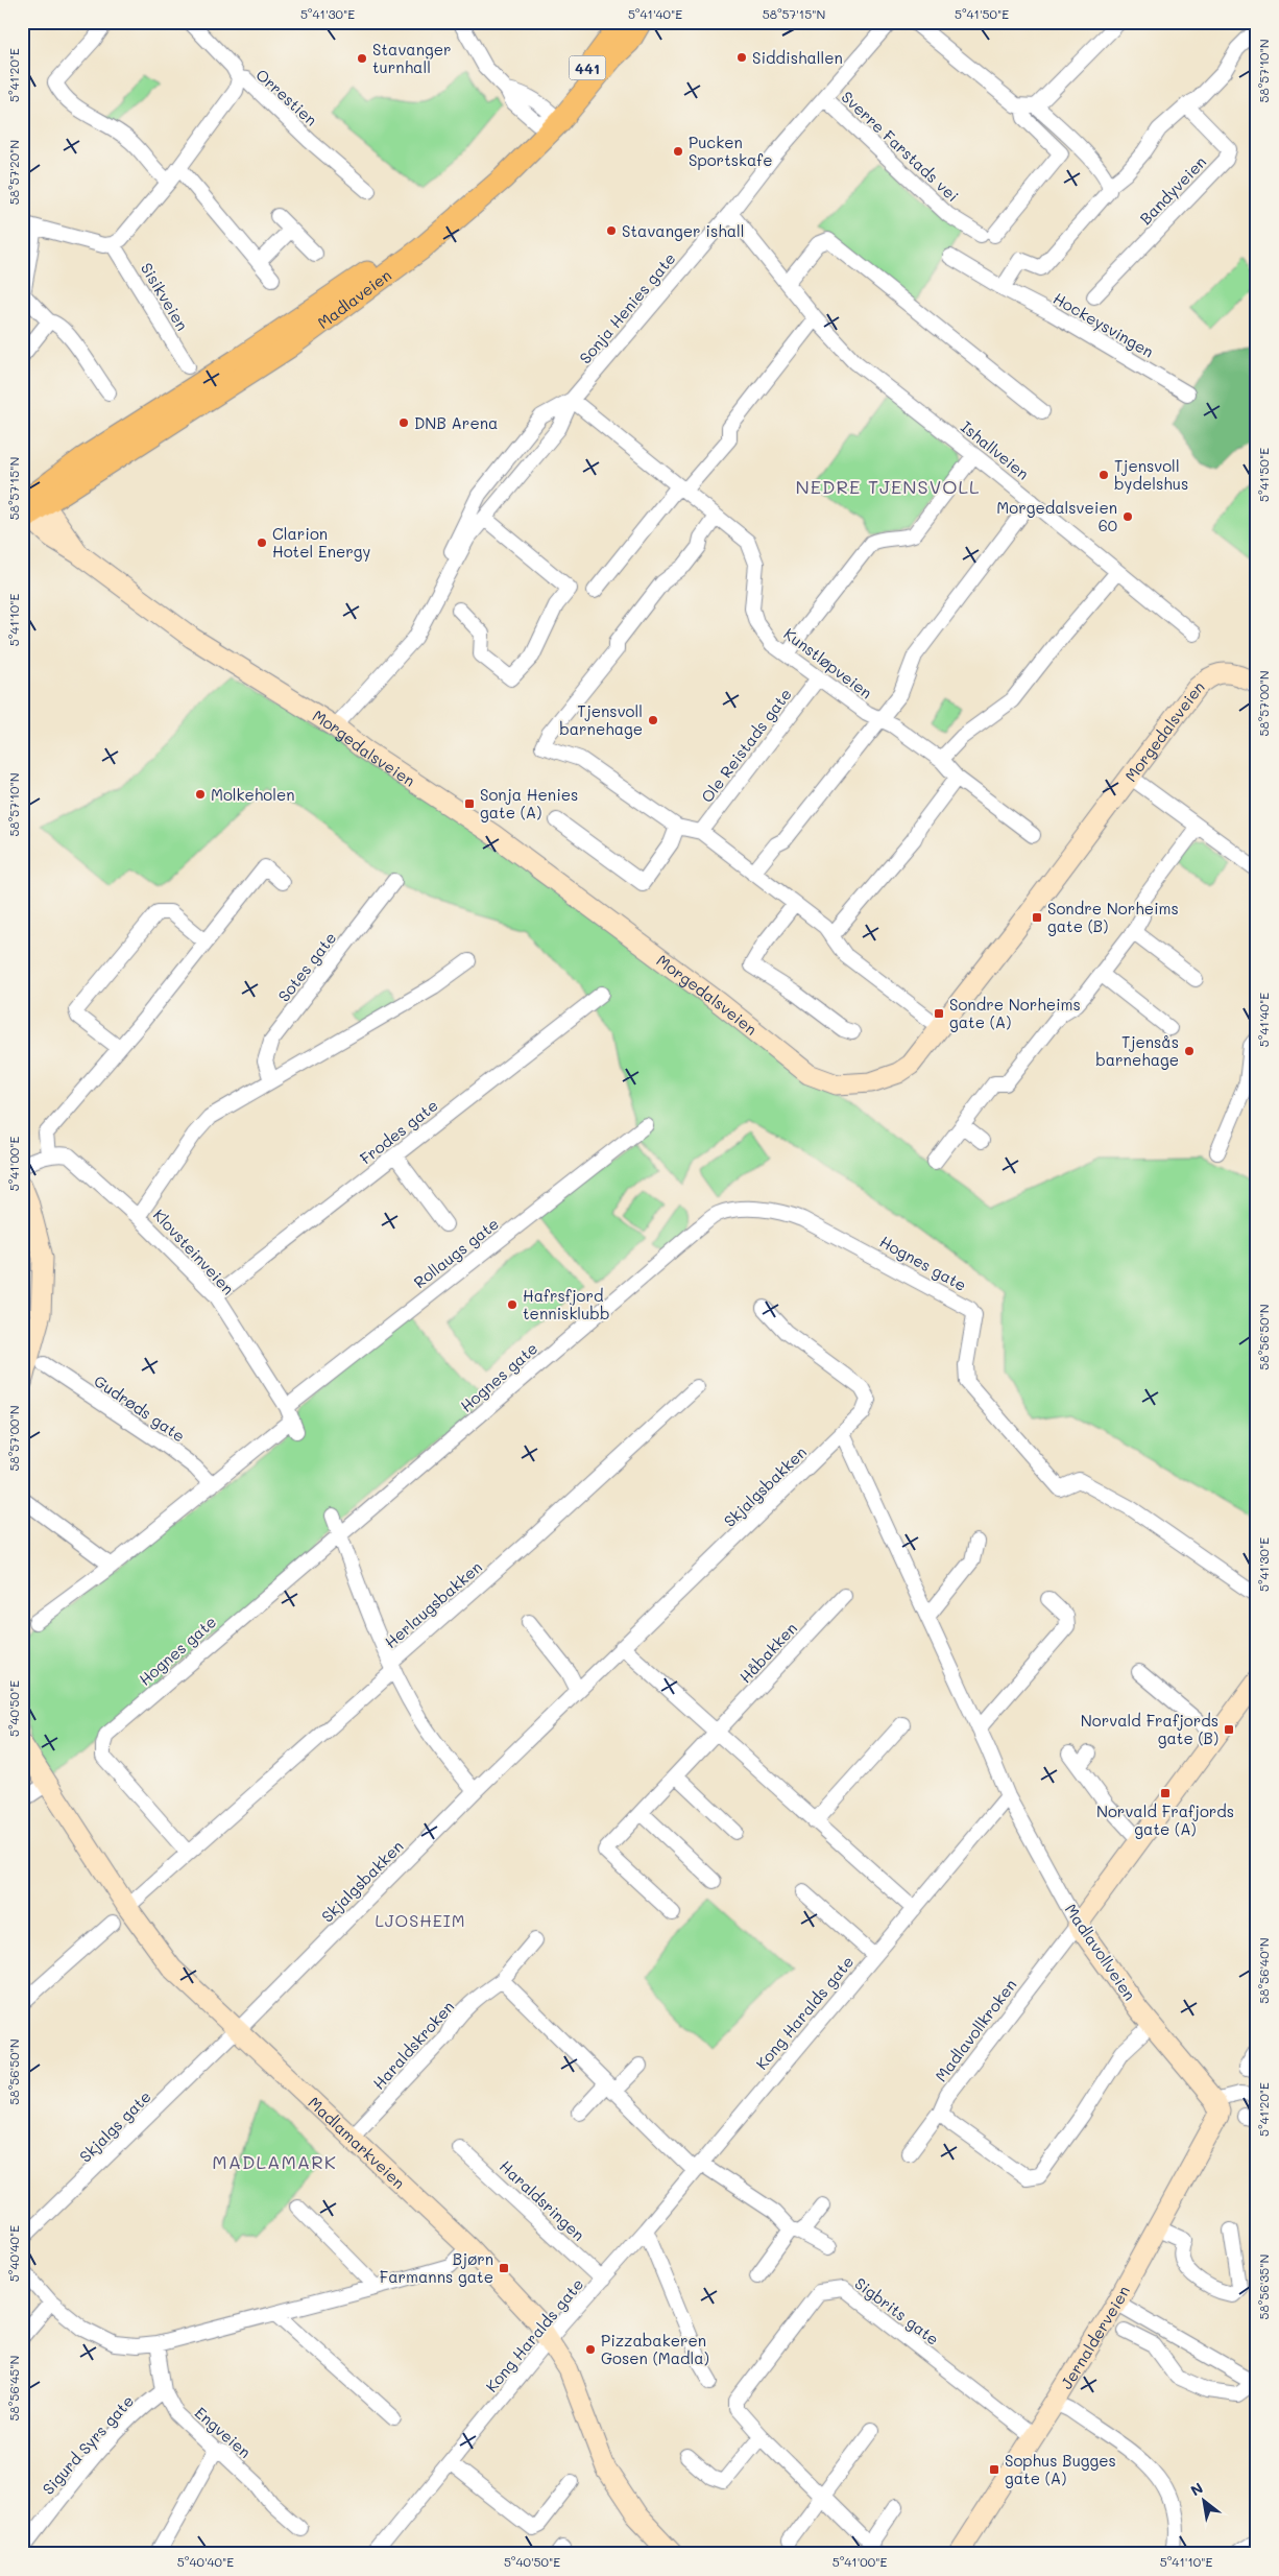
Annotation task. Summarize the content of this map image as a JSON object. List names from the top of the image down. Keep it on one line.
{"streets":{"main road":["441","Madlaveien"],"street":["Orrestien","Sverre Farstads vei","Bandyveien","Sisikveien","Sonja Henies gate","Hockeysvingen","Ishallveien","Kunstløpveien","Morgedalsveien","Ole Reistads gate","Sotes gate","Frodes gate","Klovsteinveien","Rollaugs gate","Hognes gate","Gudrøds gate","Skjalgsbakken","Herlaugsbakken","Håbakken","Madlavollveien","Kong Haralds gate","Madlavollkroken","Haraldskroken","Skjalgs gate","Madlamarkveien","Haraldsringen","Sigbrits gate","Jernalderveien","Engveien","Sigurd Syrs gate"]},"crossings":[["Sverre Farstads vei","Sonja Henies gate"],["Madlaveien","Morgedalsveien"],["Sonja Henies gate","Ishallveien"],["Sonja Henies gate","Kunstløpveien"],["Sonja Henies gate","Morgedalsveien"],["Kunstløpveien","Ole Reistads gate"],["Frodes gate","Klovsteinveien"],["Klovsteinveien","Rollaugs gate"],["Rollaugs gate","Gudrøds gate"],["Hognes gate","Herlaugsbakken"],["Skjalgsbakken","Madlavollveien"],["Skjalgsbakken","Skjalgs gate"],["Skjalgsbakken","Madlamarkveien"],["Herlaugsbakken","Madlamarkveien"],["Madlavollveien","Kong Haralds gate"],["Madlavollveien","Madlavollkroken"],["Madlavollveien","Jernalderveien"],["Kong Haralds gate","Madlamarkveien"],["Kong Haralds gate","Haraldsringen"],["Haraldskroken","Madlamarkveien"],["Skjalgs gate","Madlamarkveien"],["Sigbrits gate","Jernalderveien"],["Engveien","Sigurd Syrs gate"]],"districts":["NEDRE TJENSVOLL","LJOSHEIM","MADLAMARK"],"places":{"other":["Siddishallen","Stavanger turnhall","Pucken Sportskafe","Stavanger ishall","DNB Arena","Tjensvoll bydelshus","Morgedalsveien 60","Clarion Hotel Energy","Tjensvoll barnehage","Molkeholen","Tjensås barnehage","Hafrsfjord tennisklubb","Pizzabakeren Gosen (Madla)"],"transit":["Sonja Henies gate (A)","Sondre Norheims gate (B)","Sondre Norheims gate (A)","Norvald Frafjords gate (B)","Norvald Frafjords gate (A)","Bjørn Farmanns gate","Sophus Bugges gate (A)"]},"north":"top left","coordinates":["5°41'30\"E","5°41'40\"E","58°57'15\"N","5°41'50\"E","58°57'10\"N","5°41'20\"E","58°57'20\"N","5°41'10\"E","58°57'00\"N","5°41'00\"E","58°56'50\"N","5°40'50\"E","58°56'40\"N","5°40'40\"E","58°56'35\"N","58°56'45\"N"]}
